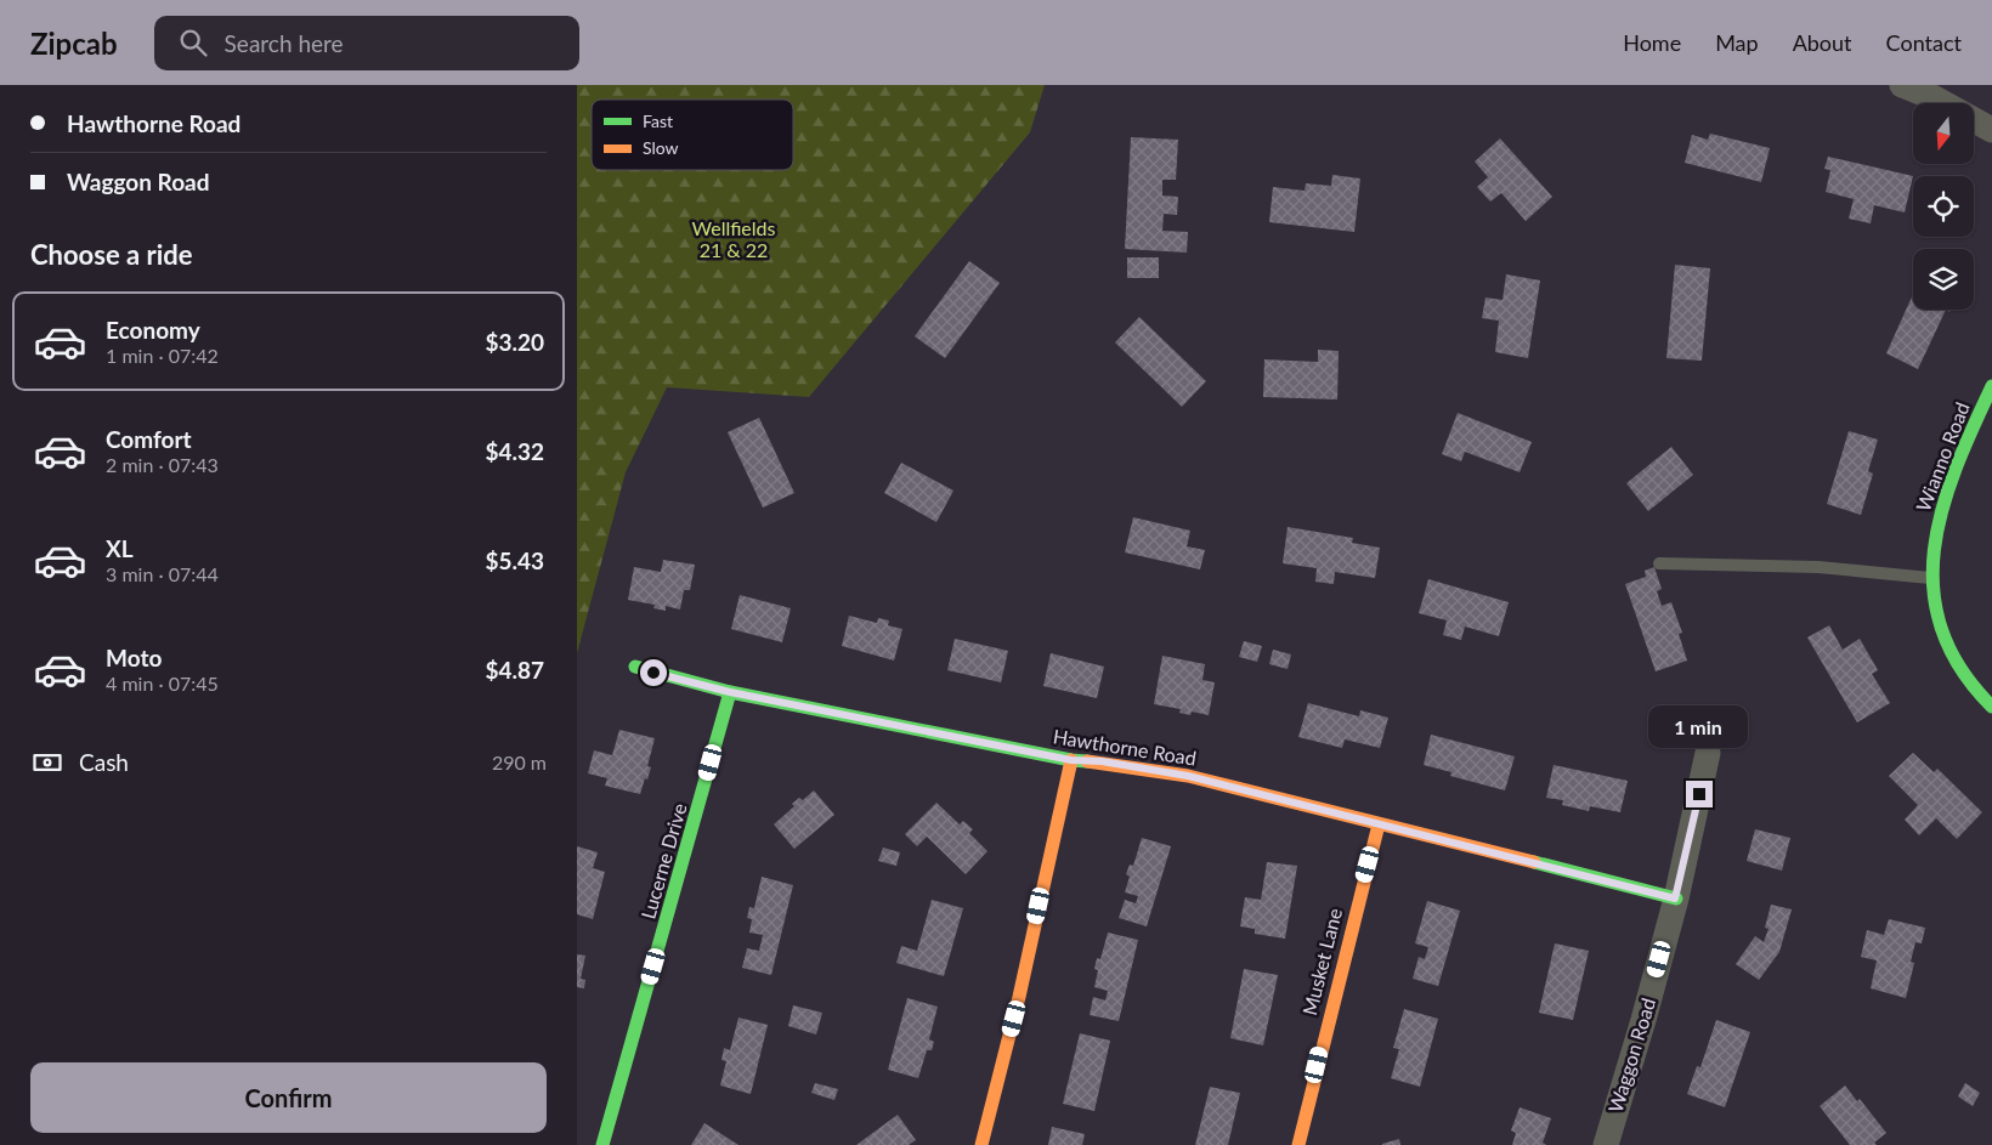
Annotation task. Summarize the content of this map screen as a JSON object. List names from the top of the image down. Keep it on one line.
{"streets":{"street":["Wianno Road","Hawthorne Road","Lucerne Drive","Musket Lane","Waggon Road"]},"crossings":[["Hawthorne Road","Lucerne Drive"],["Hawthorne Road","Musket Lane"],["Hawthorne Road","Waggon Road"]],"parks":["Wellfields 21 & 22"],"legend":["Fast","Slow"],"north":"bottom","page":{"header":"Zipcab","search":"Search here","nav":["Home","Map","About","Contact"],"banner":["Hawthorne Road","Waggon Road"],"heading":"Choose a ride","list":[{"name":"Economy","note":"1 min · 07:42","value":"$3.20"},{"name":"Comfort","note":"2 min · 07:43","value":"$4.32"},{"name":"XL","note":"3 min · 07:44","value":"$5.43"},{"name":"Moto","note":"4 min · 07:45","value":"$4.87"}],"bubble":"1 min","pay":["Cash","290 m"],"buttons":"Confirm"}}
